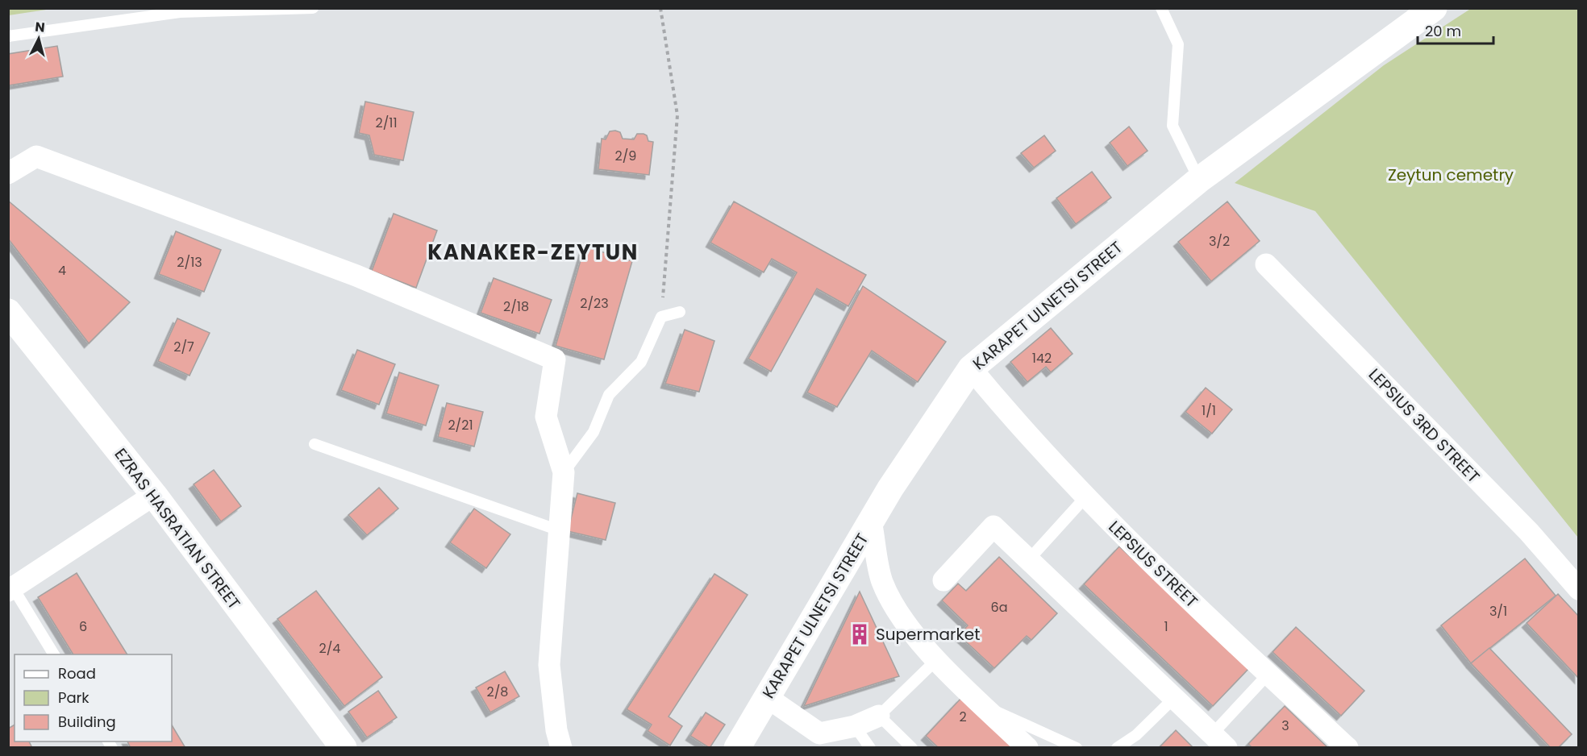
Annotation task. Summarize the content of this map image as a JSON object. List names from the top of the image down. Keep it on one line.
{"streets":{"street":["KARAPET ULNETSI STREET","LEPSIUS 3RD STREET","EZRAS HASRATIAN STREET","LEPSIUS STREET"]},"crossings":[["KARAPET ULNETSI STREET","LEPSIUS STREET"]],"districts":["KANAKER-ZEYTUN"],"parks":["Zeytun cemetry"],"places":{"building":["Supermarket"]},"house_numbers":["2/11","2/9","3/2","2/13","4","2/23","2/18","2/7","142","1/1","2/21","6a","3/1","6","1","2/4","2/8","2","3"],"legend":["Road","Park","Building"],"scale_bar":"20 m","north":"top"}
